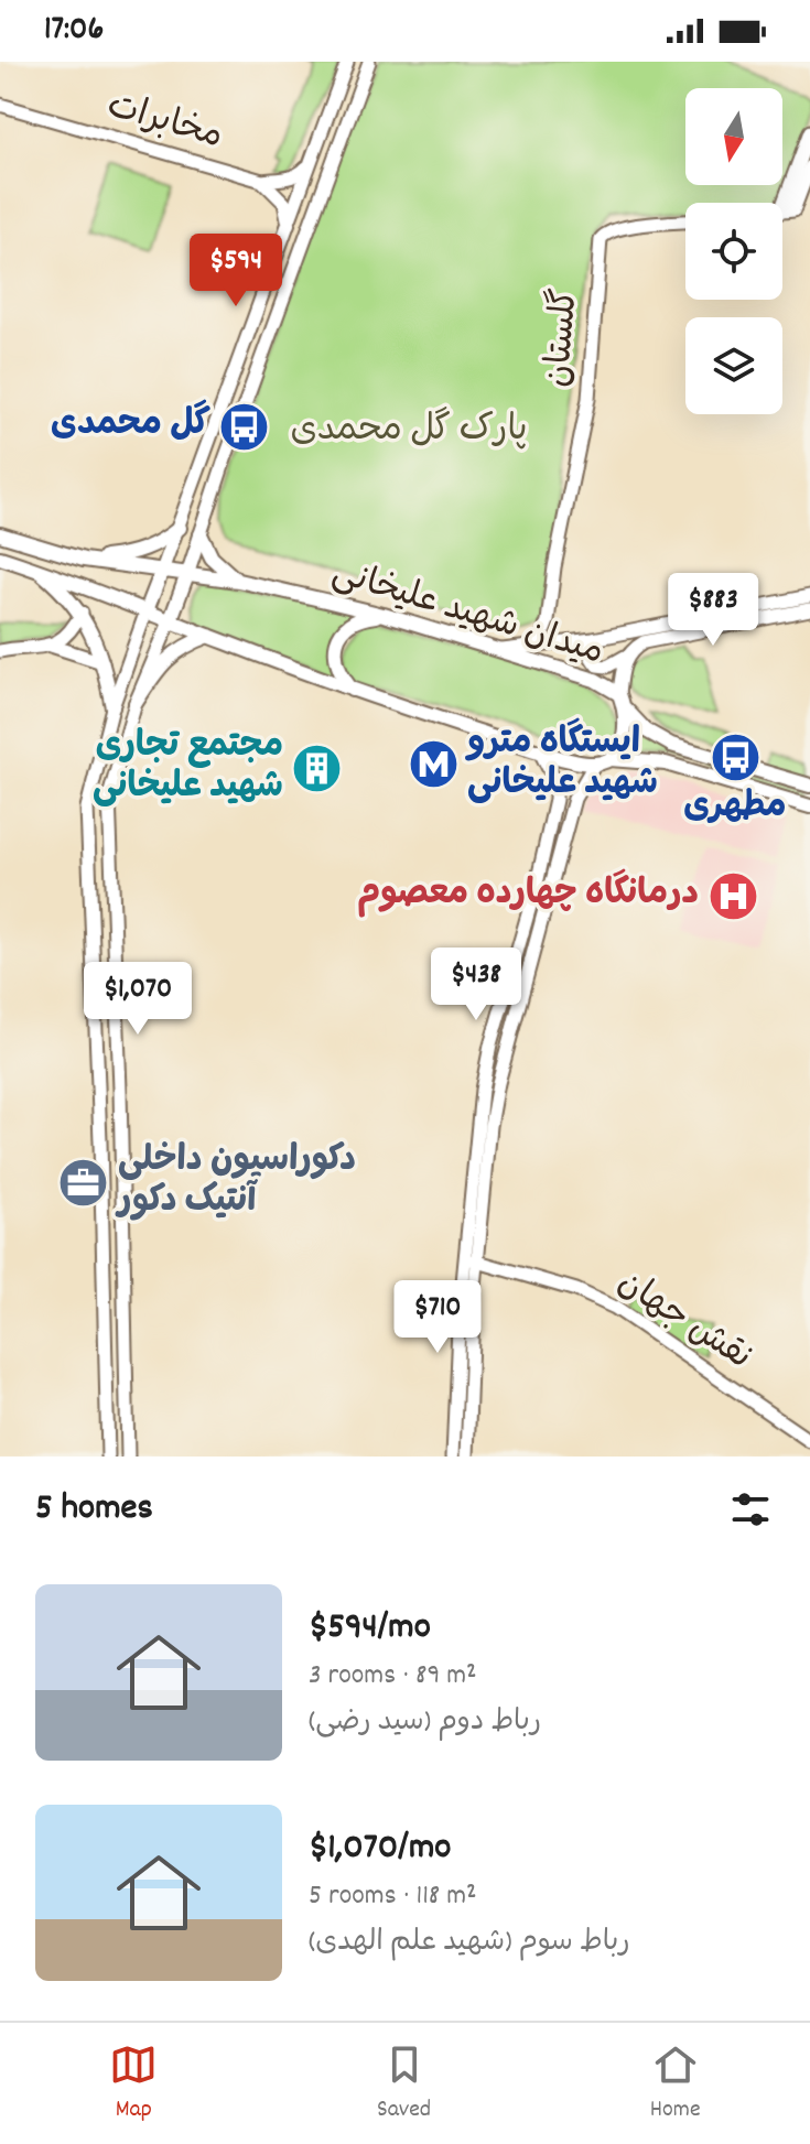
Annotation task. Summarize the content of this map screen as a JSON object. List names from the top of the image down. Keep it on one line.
{"streets":{"main road":["مخابرات","گلستان","میدان شهید علیخانی","نقش جهان"]},"parks":["پارک گل محمدی"],"places":{"bus stop":["گل محمدی","مطهری"],"metro station":["ایستگاه مترو شهید علیخانی"],"building":["مجتمع تجاری شهید علیخانی"],"hospital":["درمانگاه چهارده معصوم"],"office":["دکوراسیون داخلی آنتیک دکور"]},"north":"bottom","page":{"status":"17:06","price":["$594","$883","$438","$1,070","$710"],"heading":"5 homes","list":[{"name":"$594/mo","note":"3 rooms · 89 m² · رباط دوم (سید رضی)"},{"name":"$1,070/mo","note":"5 rooms · 118 m² · رباط سوم (شهید علم الهدی)"}],"tabs":["Map","Saved","Home"]}}
